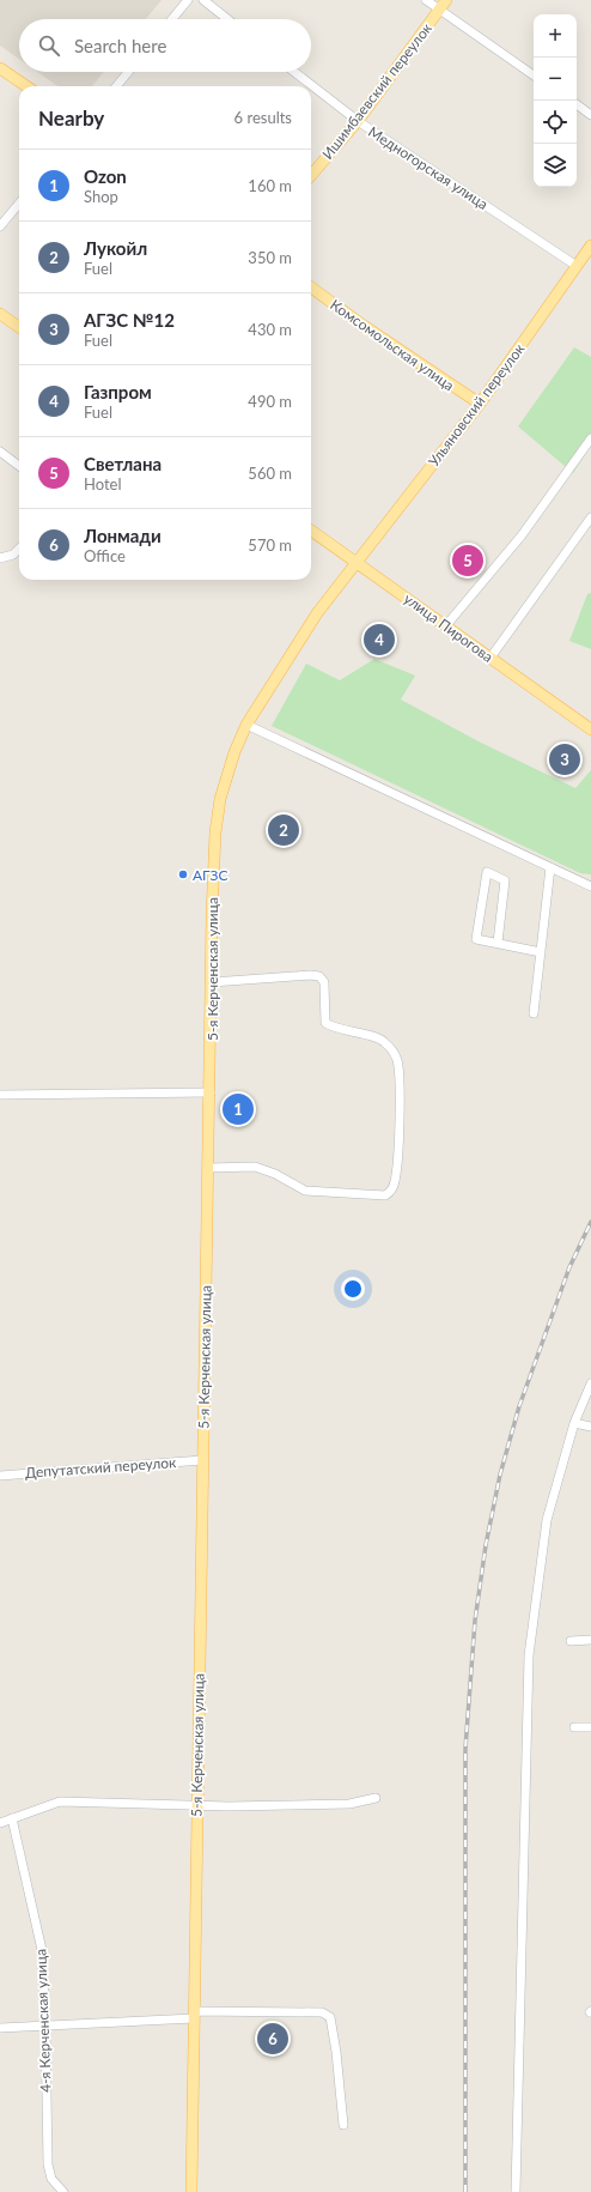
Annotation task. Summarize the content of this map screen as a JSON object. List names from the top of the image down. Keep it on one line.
{"streets":{"main road":["Ишимбаевский переулок","Комсомольская улица","Ульяновский переулок","улица Пирогова","5-я Керченская улица"],"street":["Медногорская улица","Депутатский переулок","4-я Керченская улица"]},"crossings":[["Ишимбаевский переулок","Медногорская улица"],["Медногорская улица","Ульяновский переулок"],["Комсомольская улица","Ульяновский переулок"],["Ульяновский переулок","улица Пирогова"],["Ульяновский переулок","5-я Керченская улица"],["улица Пирогова","5-я Керченская улица"],["5-я Керченская улица","Депутатский переулок"]],"places":["АГЗС"],"page":{"map_buttons":["+","−"],"search":"Search here","heading":["Nearby","6 results"],"list":[{"mark":"1","name":"Ozon","note":"Shop","value":"160 m"},{"mark":"2","name":"Лукойл","note":"Fuel","value":"350 m"},{"mark":"3","name":"АГЗС №12","note":"Fuel","value":"430 m"},{"mark":"4","name":"Газпром","note":"Fuel","value":"490 m"},{"mark":"5","name":"Светлана","note":"Hotel","value":"560 m"},{"mark":"6","name":"Лонмади","note":"Office","value":"570 m"}],"pins":["5","4","3","2","1","6"]}}
